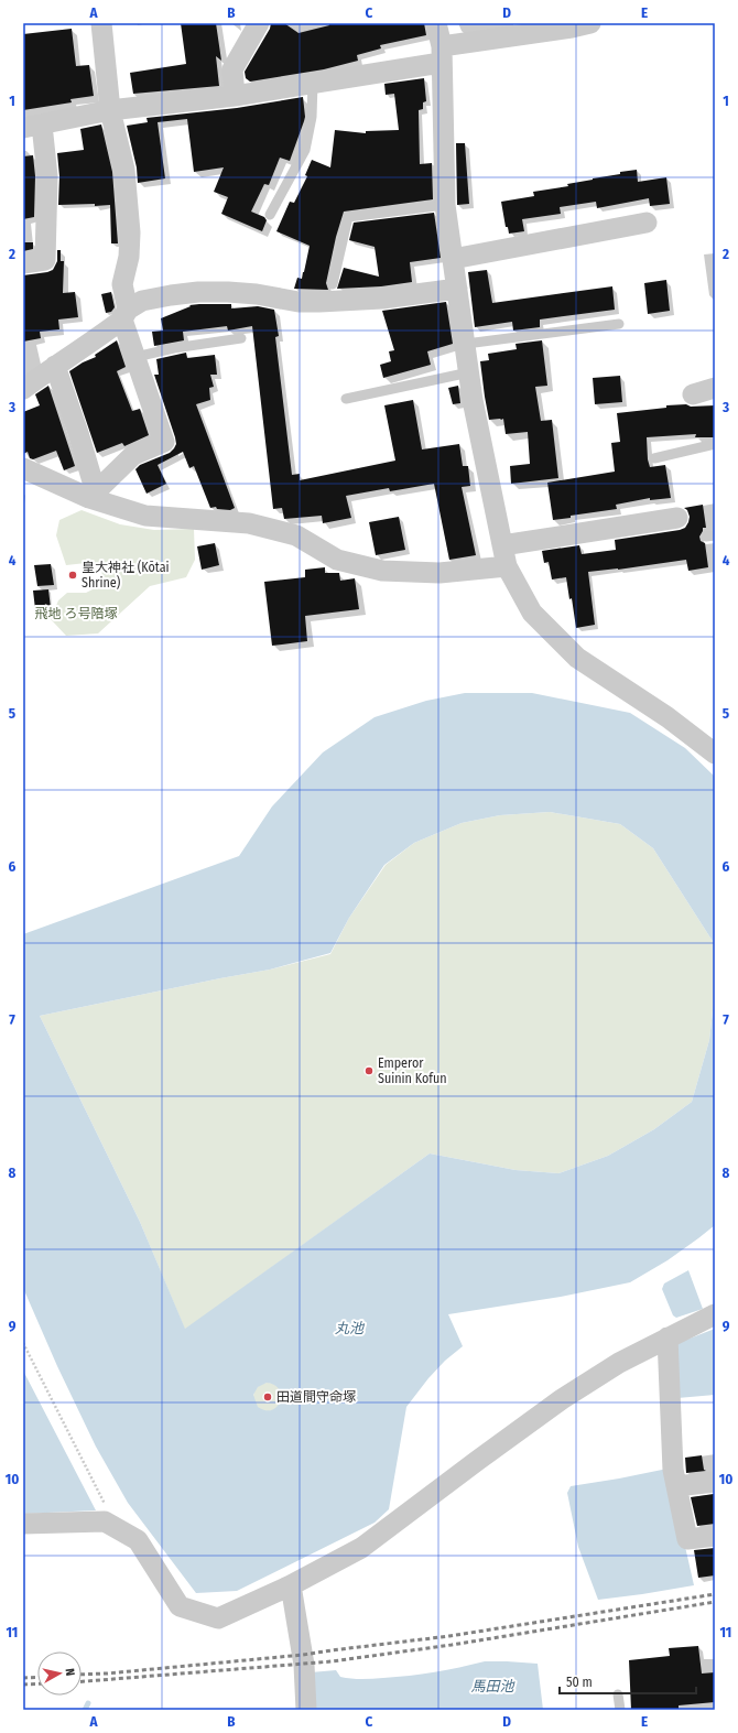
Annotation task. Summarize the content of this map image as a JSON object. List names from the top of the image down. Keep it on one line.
{"water":["丸池","馬田池"],"parks":["飛地 ろ号陪塚"],"places":["皇大神社 (Kōtai Shrine)","Emperor Suinin Kofun","田道間守命塚"],"scale_bar":"50 m","north":"right","grid":{"columns":["A","B","C","D","E"],"rows":["1","2","3","4","5","6","7","8","9","10","11"]}}
